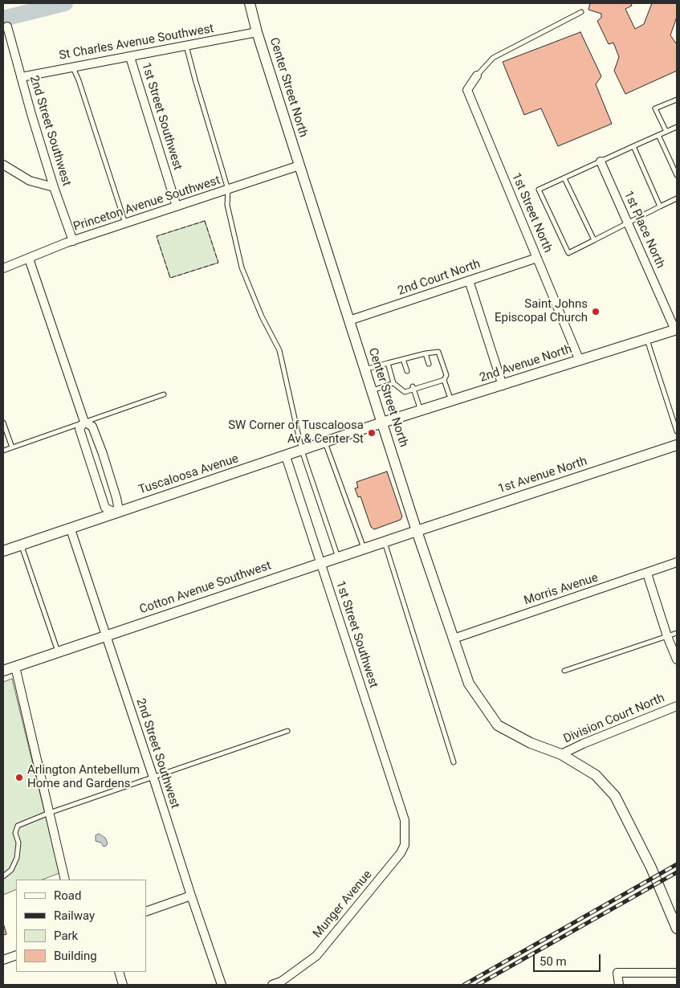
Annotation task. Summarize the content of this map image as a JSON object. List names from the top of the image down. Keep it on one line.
{"streets":{"street":["St Charles Avenue Southwest","Center Street North","1st Street Southwest","2nd Street Southwest","Princeton Avenue Southwest","1st Street North","1st Place North","2nd Court North","2nd Avenue North","Tuscaloosa Avenue","1st Avenue North","Cotton Avenue Southwest","Morris Avenue","Division Court North","Munger Avenue"]},"crossings":[["St Charles Avenue Southwest","Center Street North"],["St Charles Avenue Southwest","1st Street Southwest"],["St Charles Avenue Southwest","2nd Street Southwest"],["Center Street North","Princeton Avenue Southwest"],["Center Street North","2nd Court North"],["Center Street North","2nd Avenue North"],["Center Street North","Tuscaloosa Avenue"],["Center Street North","1st Avenue North"],["Center Street North","Cotton Avenue Southwest"],["Center Street North","Morris Avenue"],["Center Street North","Division Court North"],["1st Street Southwest","Princeton Avenue Southwest"],["1st Street Southwest","Tuscaloosa Avenue"],["1st Street Southwest","Cotton Avenue Southwest"],["1st Street Southwest","Munger Avenue"],["2nd Street Southwest","Princeton Avenue Southwest"],["2nd Street Southwest","Tuscaloosa Avenue"],["2nd Street Southwest","Cotton Avenue Southwest"],["1st Street North","2nd Court North"],["1st Street North","2nd Avenue North"],["1st Place North","2nd Avenue North"],["2nd Avenue North","Tuscaloosa Avenue"],["1st Avenue North","Cotton Avenue Southwest"]],"places":["Saint Johns Episcopal Church","SW Corner of Tuscaloosa Av & Center St","Arlington Antebellum Home and Gardens"],"legend":["Road","Railway","Park","Building"],"scale_bar":"50 m"}
